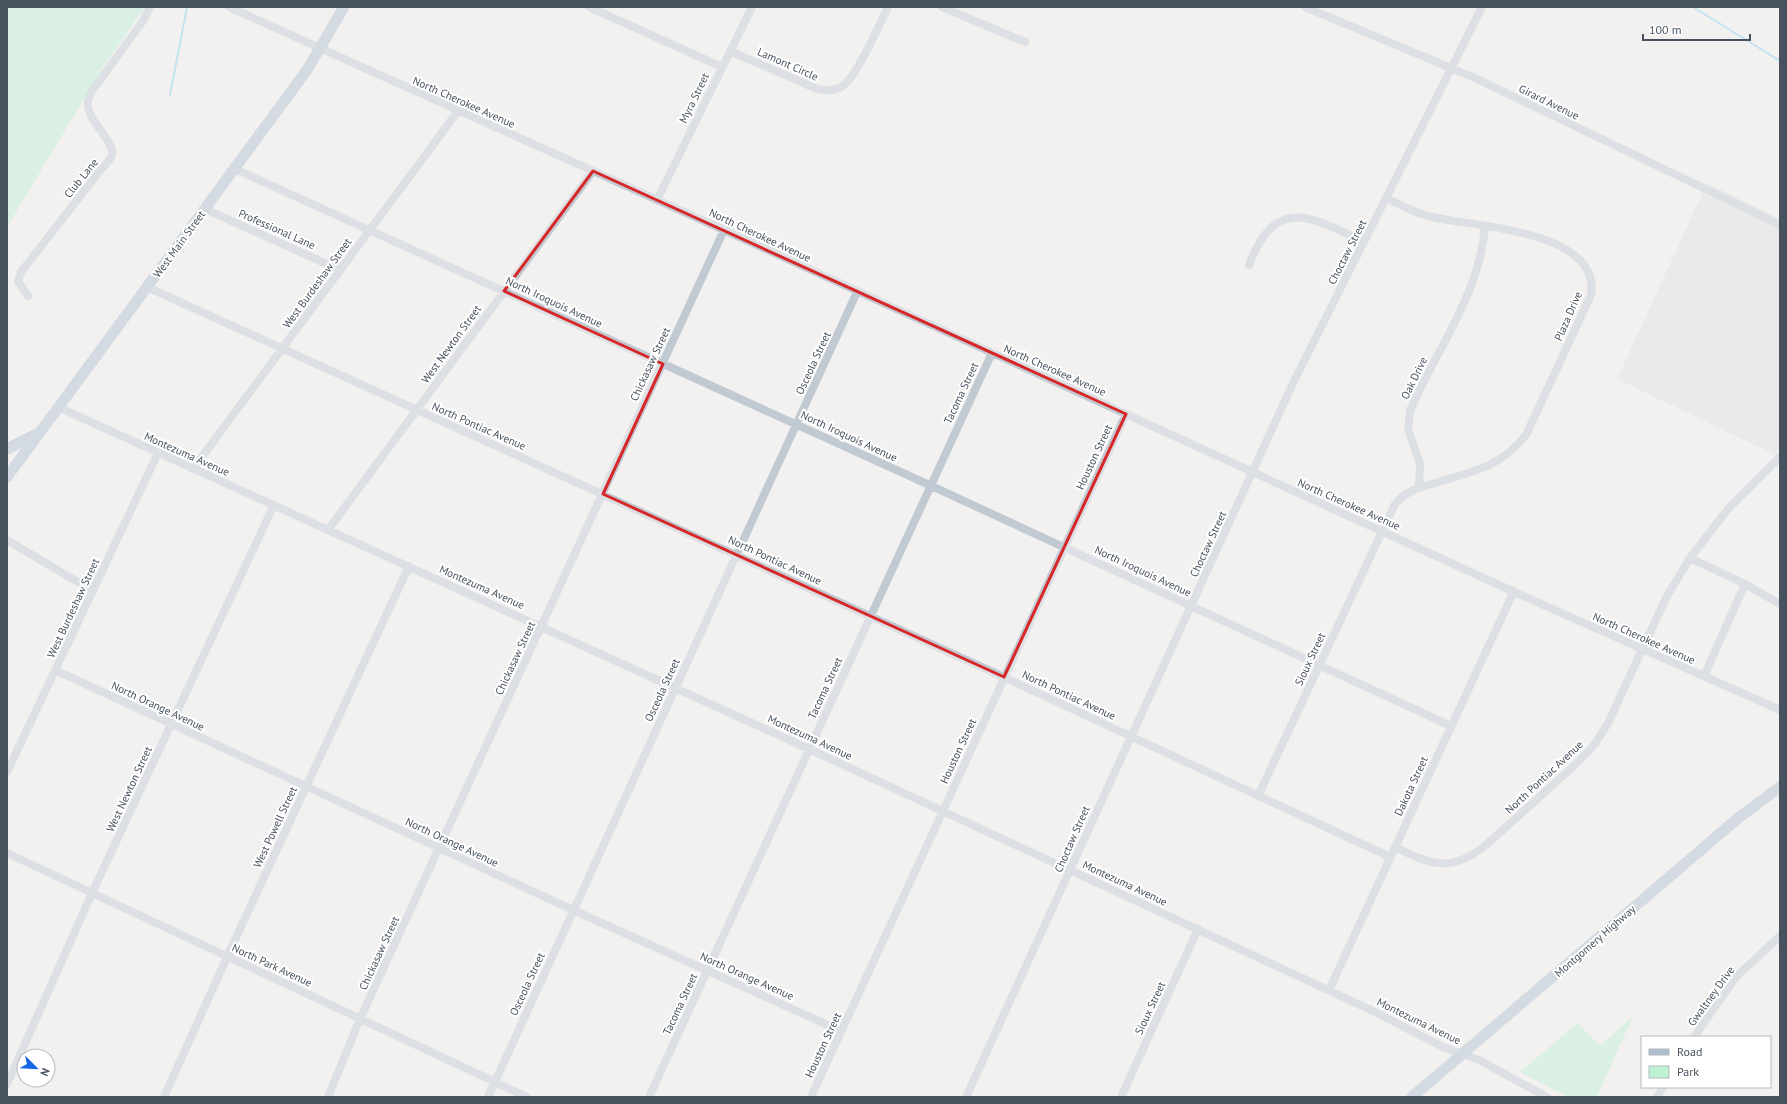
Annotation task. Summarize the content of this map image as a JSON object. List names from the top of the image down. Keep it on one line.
{"streets":{"main road":["West Main Street","Montgomery Highway"],"street":["Lamont Circle","Myra Street","North Cherokee Avenue","Girard Avenue","Club Lane","Professional Lane","Choctaw Street","West Burdeshaw Street","North Iroquois Avenue","Plaza Drive","West Newton Street","Osceola Street","Chickasaw Street","Oak Drive","Tacoma Street","North Pontiac Avenue","Montezuma Avenue","Houston Street","Sioux Street","North Orange Avenue","Dakota Street","West Powell Street","North Park Avenue","Gwaltney Drive"]},"crossings":[["Lamont Circle","Myra Street"],["Myra Street","North Cherokee Avenue"],["North Cherokee Avenue","West Main Street"],["North Cherokee Avenue","Choctaw Street"],["North Cherokee Avenue","West Burdeshaw Street"],["North Cherokee Avenue","West Newton Street"],["North Cherokee Avenue","Osceola Street"],["North Cherokee Avenue","Chickasaw Street"],["North Cherokee Avenue","Tacoma Street"],["North Cherokee Avenue","North Pontiac Avenue"],["North Cherokee Avenue","Houston Street"],["North Cherokee Avenue","Sioux Street"],["North Cherokee Avenue","Dakota Street"],["Girard Avenue","Choctaw Street"],["Professional Lane","West Main Street"],["Professional Lane","West Burdeshaw Street"],["West Main Street","North Iroquois Avenue"],["West Main Street","North Pontiac Avenue"],["West Main Street","Montezuma Avenue"],["Choctaw Street","North Iroquois Avenue"],["Choctaw Street","Plaza Drive"],["Choctaw Street","North Pontiac Avenue"],["Choctaw Street","Montezuma Avenue"],["West Burdeshaw Street","North Iroquois Avenue"],["West Burdeshaw Street","North Pontiac Avenue"],["West Burdeshaw Street","Montezuma Avenue"],["West Burdeshaw Street","North Orange Avenue"],["North Iroquois Avenue","West Newton Street"],["North Iroquois Avenue","Osceola Street"],["North Iroquois Avenue","Chickasaw Street"],["North Iroquois Avenue","Tacoma Street"],["North Iroquois Avenue","Houston Street"],["North Iroquois Avenue","Sioux Street"],["North Iroquois Avenue","Dakota Street"],["Plaza Drive","Oak Drive"],["West Newton Street","North Pontiac Avenue"],["West Newton Street","Montezuma Avenue"],["West Newton Street","North Orange Avenue"],["West Newton Street","North Park Avenue"],["Osceola Street","North Pontiac Avenue"],["Osceola Street","Montezuma Avenue"],["Osceola Street","North Orange Avenue"],["Osceola Street","North Park Avenue"],["Chickasaw Street","North Pontiac Avenue"],["Chickasaw Street","Montezuma Avenue"],["Chickasaw Street","North Orange Avenue"],["Chickasaw Street","North Park Avenue"],["Tacoma Street","North Pontiac Avenue"],["Tacoma Street","Montezuma Avenue"],["Tacoma Street","North Orange Avenue"],["North Pontiac Avenue","Houston Street"],["North Pontiac Avenue","Sioux Street"],["North Pontiac Avenue","Dakota Street"],["Montezuma Avenue","Houston Street"],["Montezuma Avenue","Sioux Street"],["Montezuma Avenue","Dakota Street"],["Montezuma Avenue","West Powell Street"],["Montezuma Avenue","Montgomery Highway"],["Houston Street","North Orange Avenue"],["North Orange Avenue","West Powell Street"],["West Powell Street","North Park Avenue"]],"legend":["Road","Park"],"scale_bar":"100 m","north":"bottom right"}
